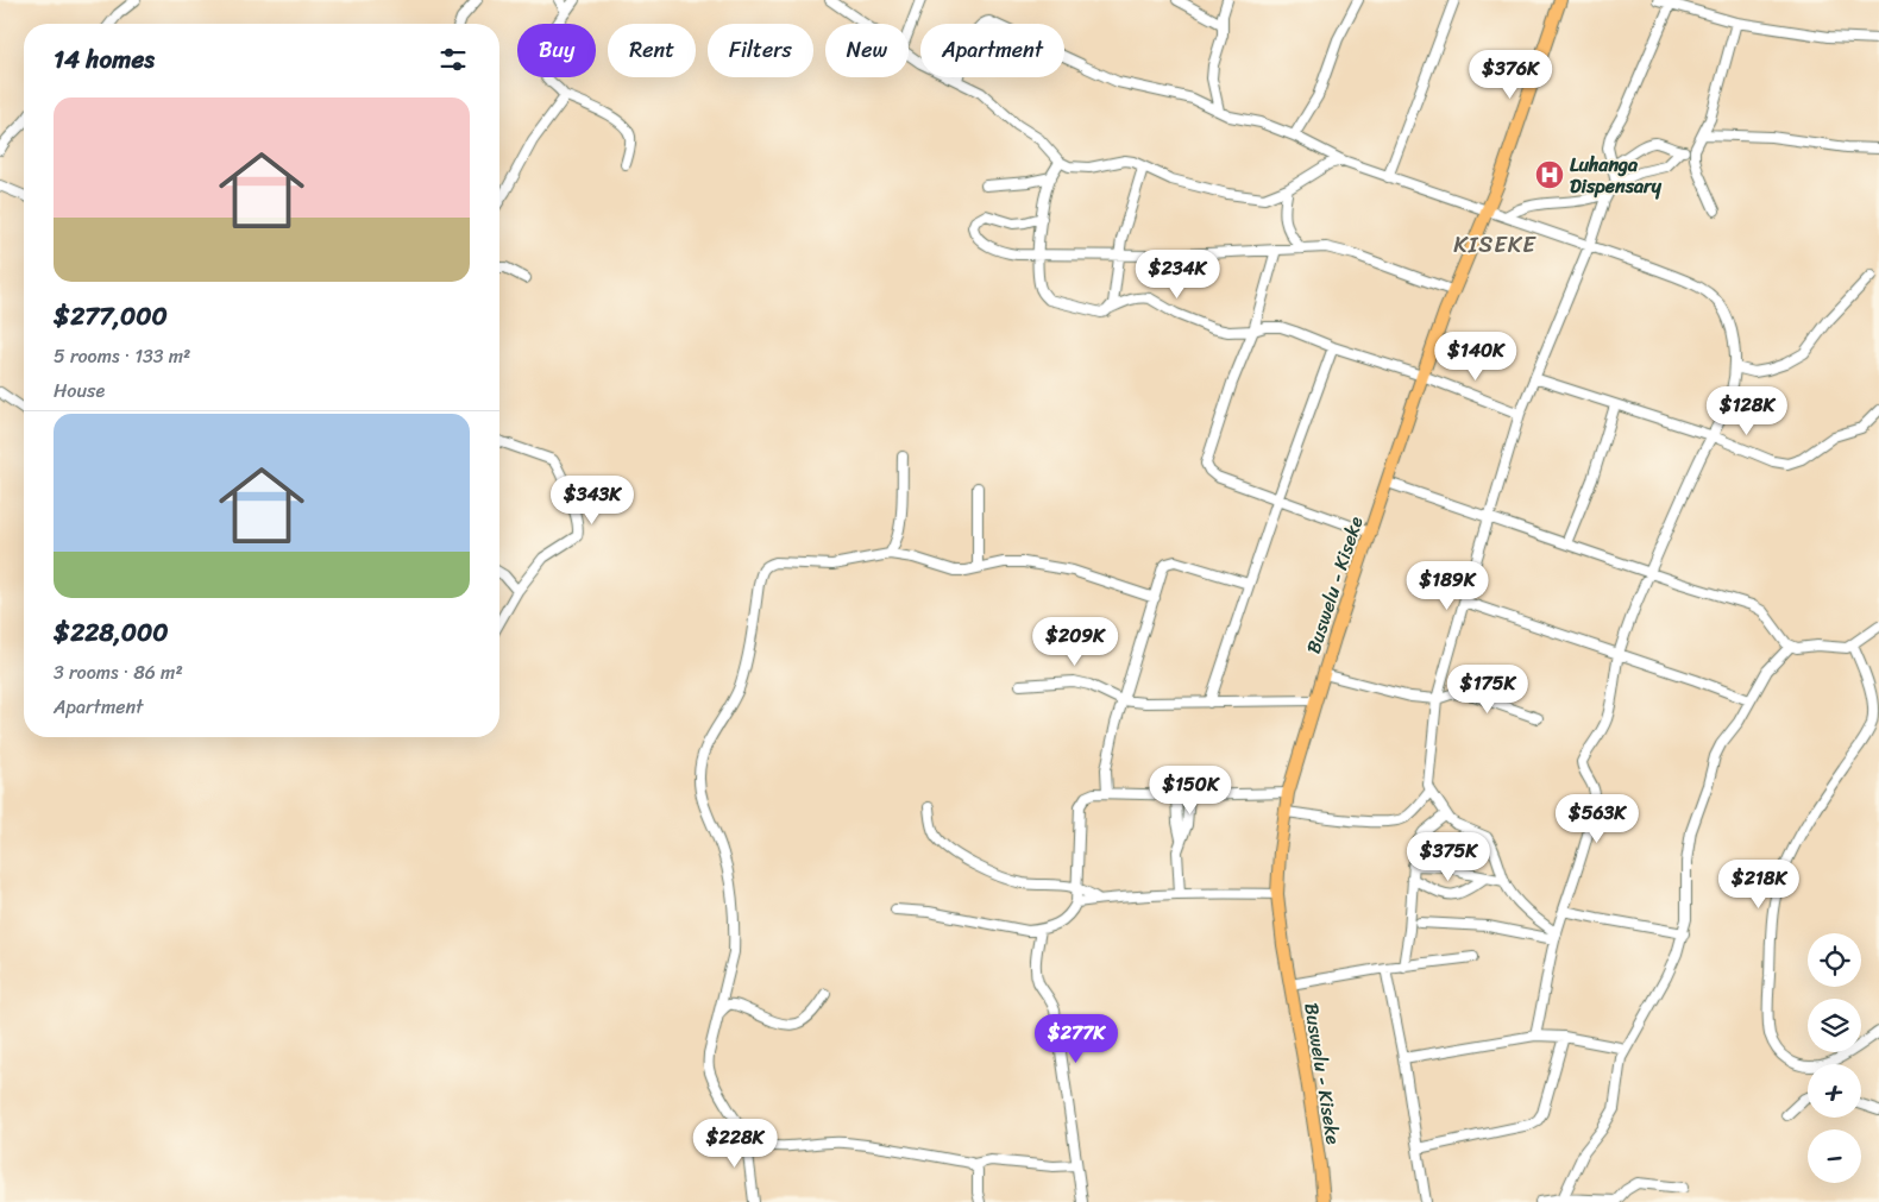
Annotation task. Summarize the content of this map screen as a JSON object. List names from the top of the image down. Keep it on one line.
{"streets":{"main road":["Buswelu - Kiseke"]},"districts":["KISEKE"],"places":{"hospital":["Luhanga Dispensary"]},"page":{"chip":["Buy","Rent","Filters","New","Apartment"],"heading":"14 homes","price":["$376K","$234K","$140K","$128K","$343K","$189K","$209K","$175K","$150K","$563K","$375K","$218K","$277K","$228K"],"list":[{"name":"$277,000","note":"5 rooms · 133 m² · House"},{"name":"$228,000","note":"3 rooms · 86 m² · Apartment"}],"map_buttons":["+","−"]}}
